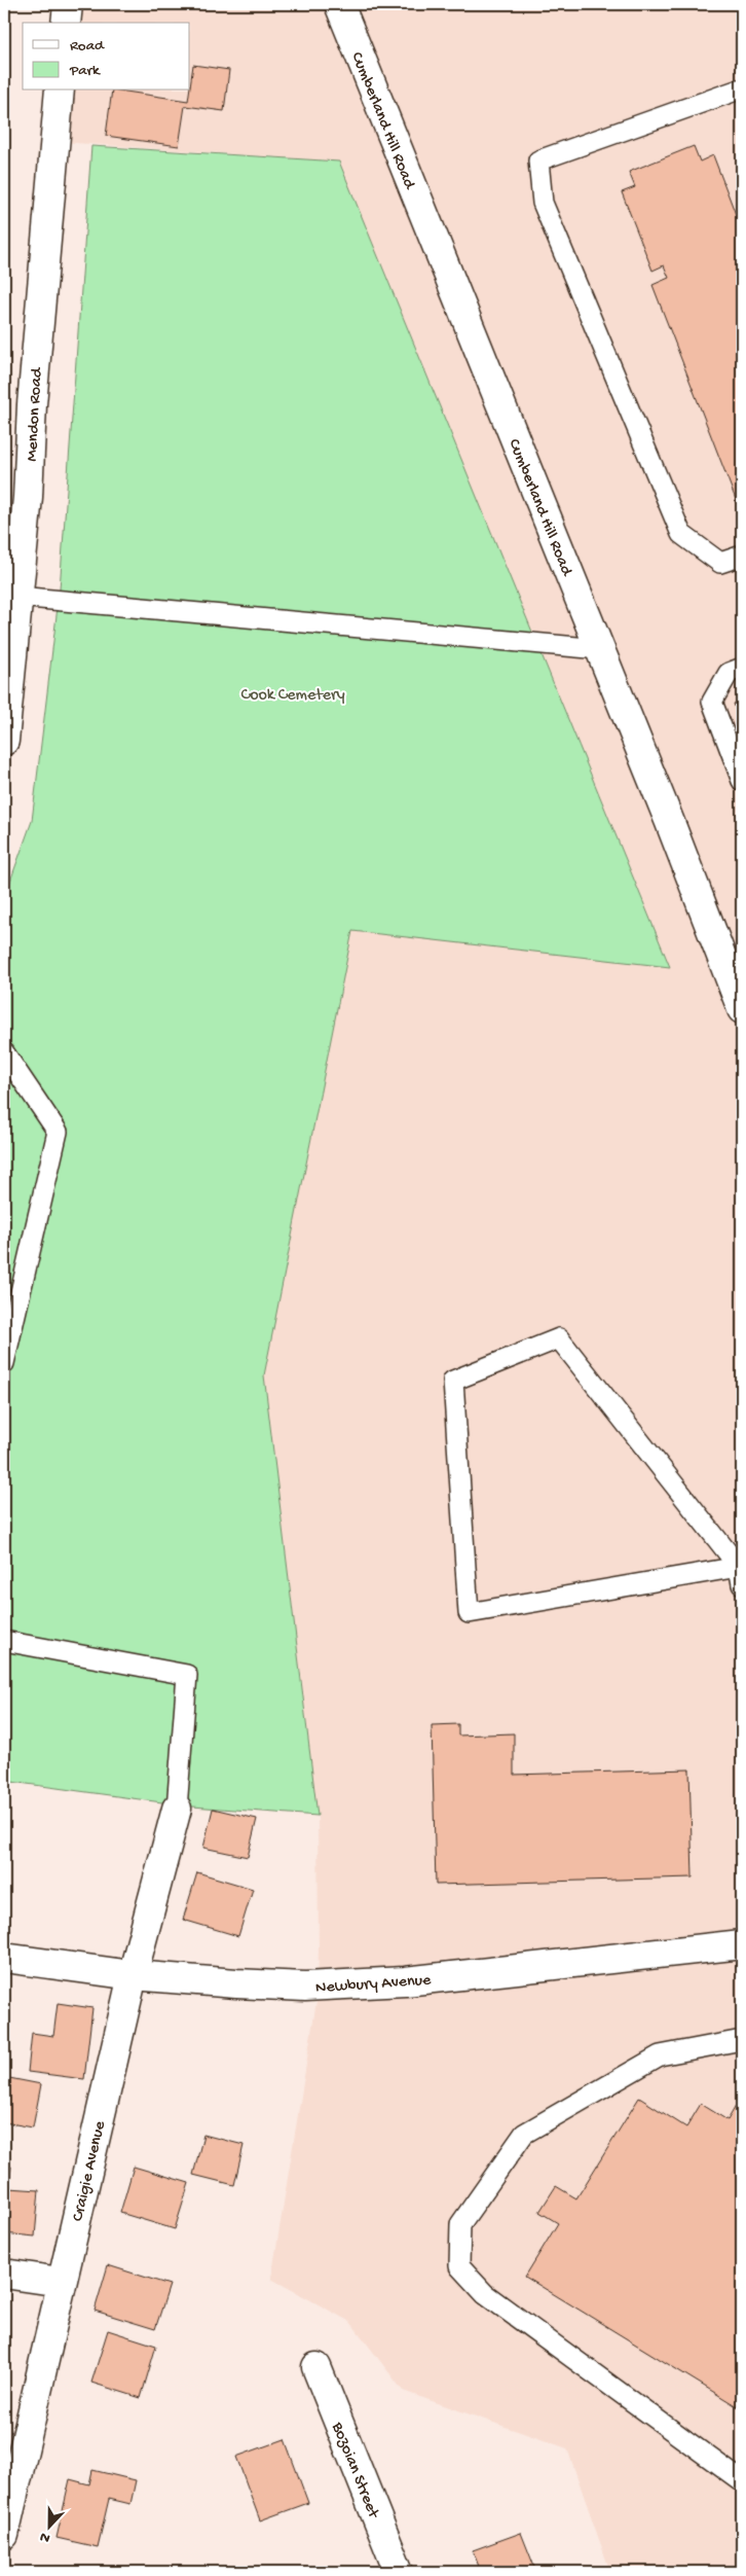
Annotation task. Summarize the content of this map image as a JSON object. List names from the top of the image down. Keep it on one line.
{"streets":{"street":["Cumberland Hill Road","Mendon Road","Newbury Avenue","Craigie Avenue","Bozoian Street"]},"crossings":[["Newbury Avenue","Craigie Avenue"]],"parks":["Cook Cemetery"],"legend":["Road","Park"],"north":"bottom"}
